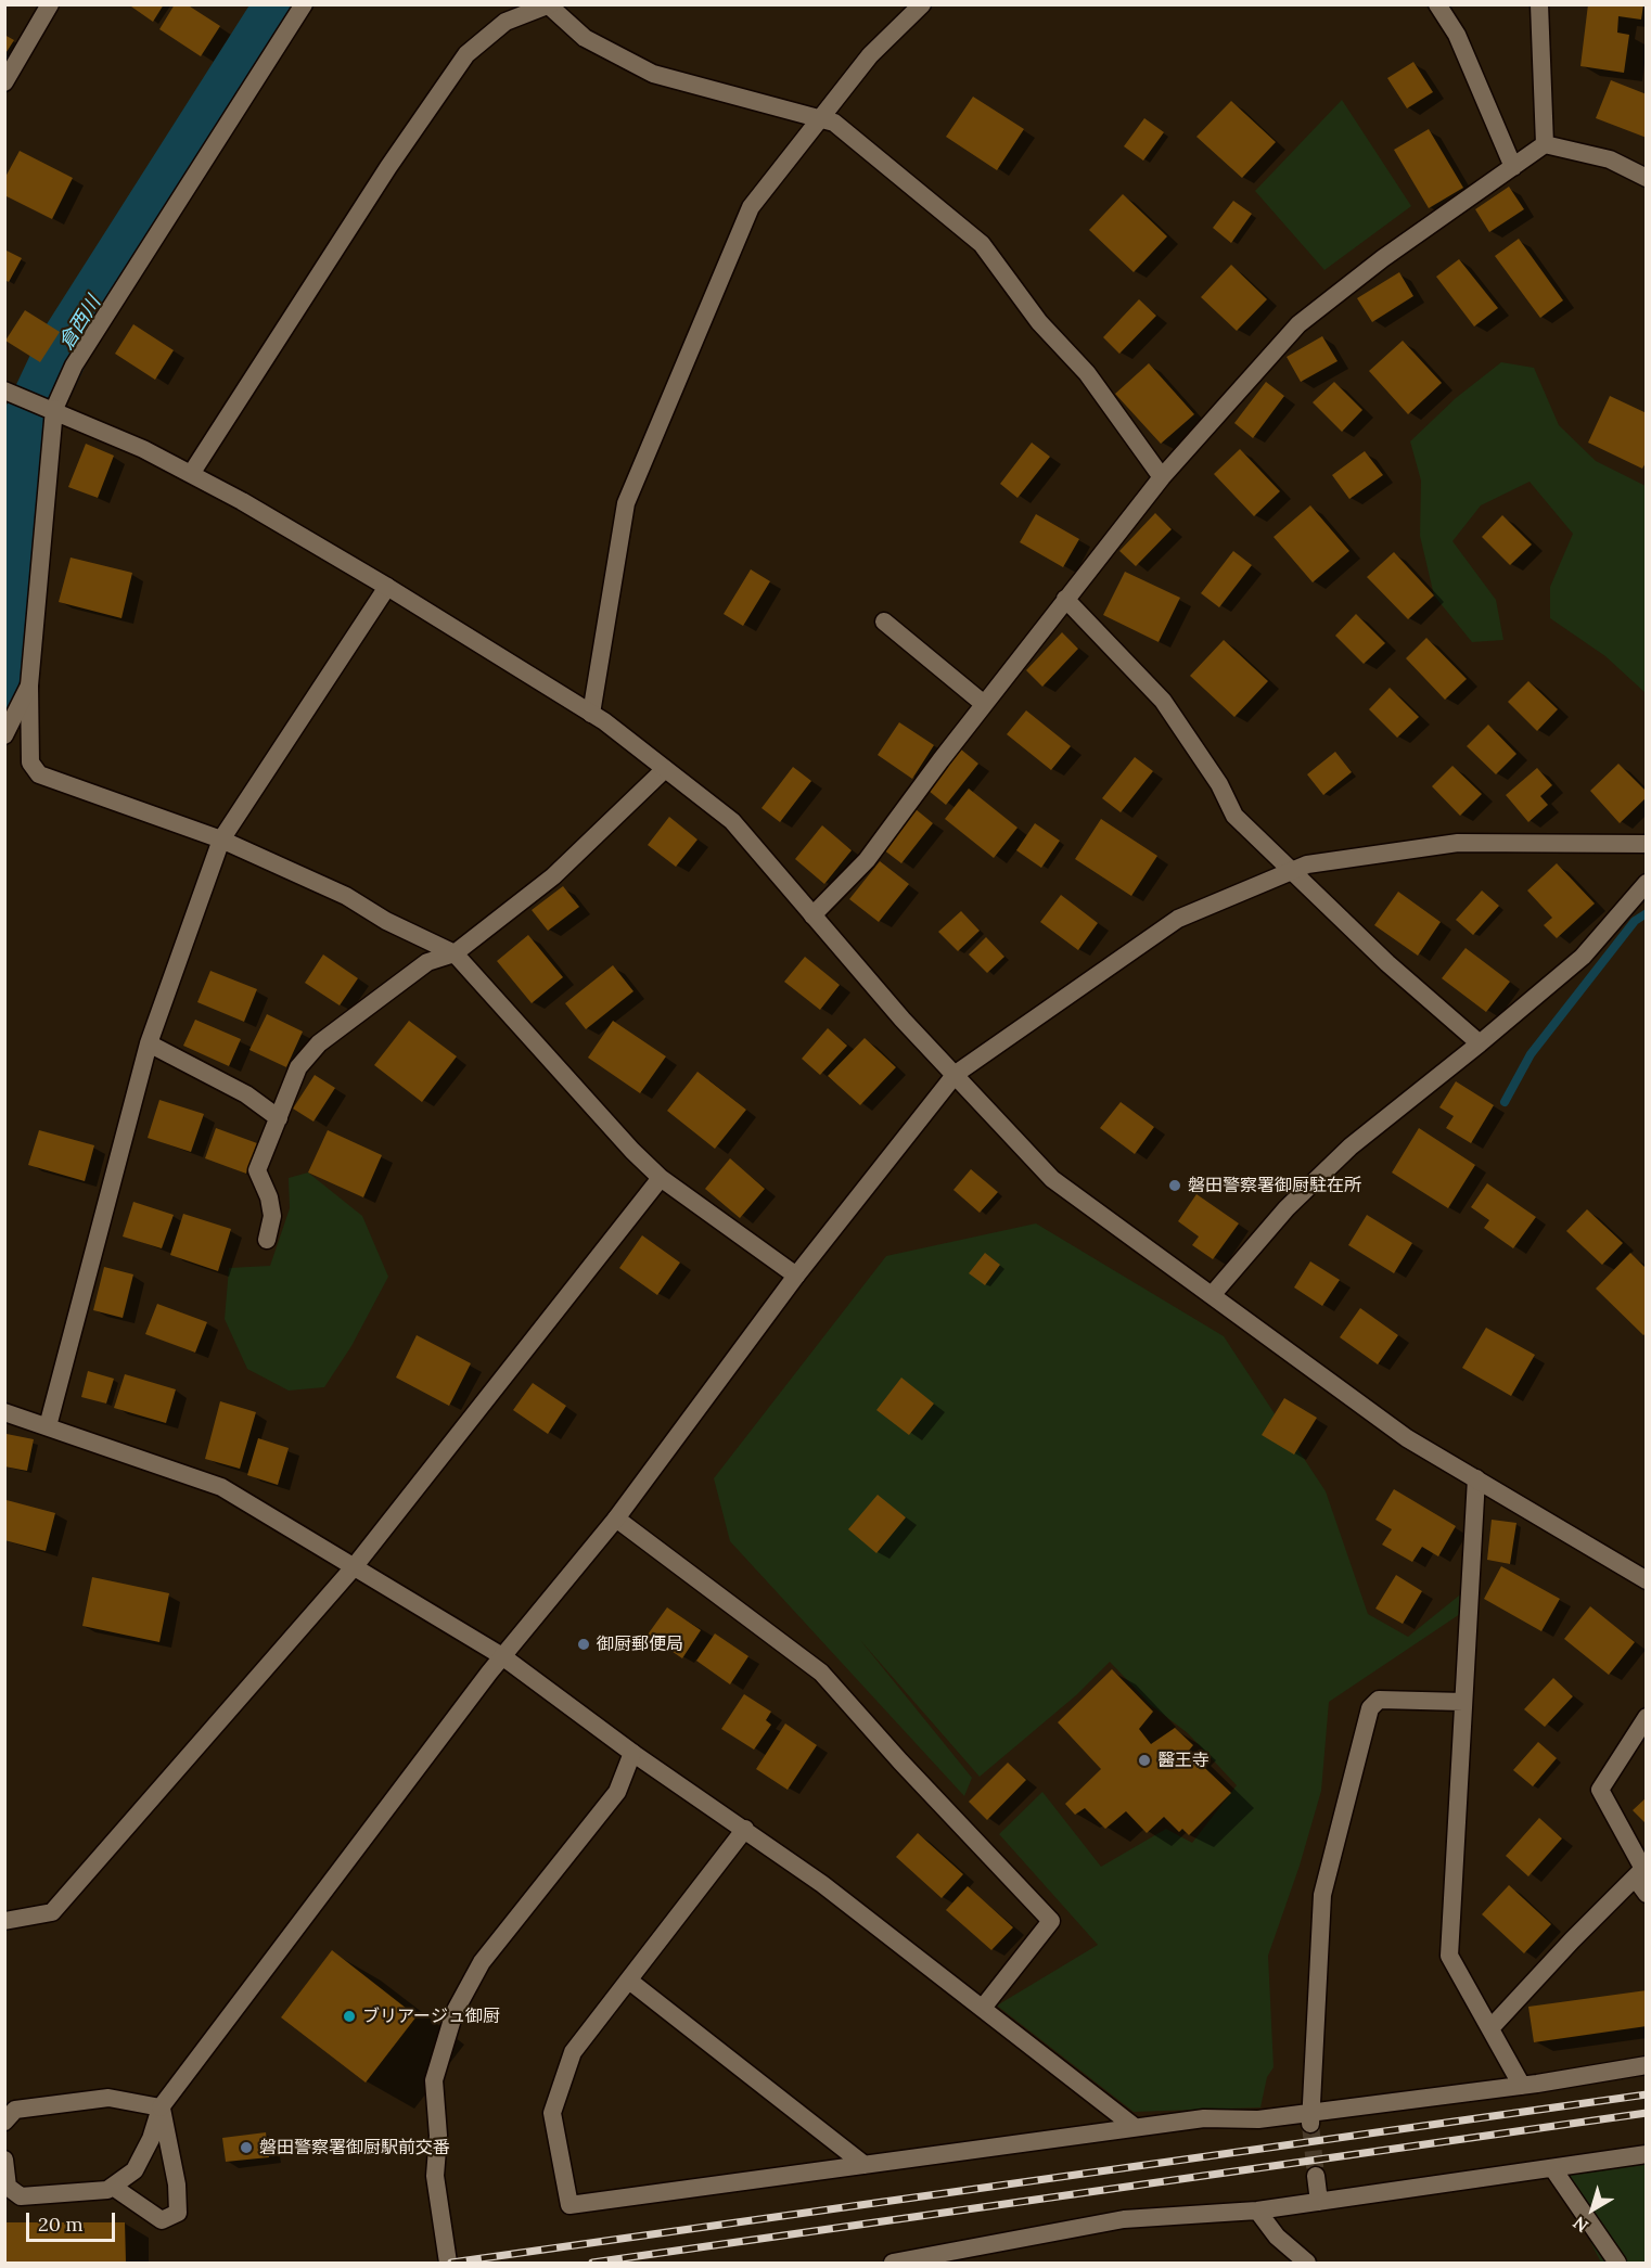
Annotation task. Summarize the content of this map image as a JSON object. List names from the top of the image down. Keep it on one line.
{"water":["倉西川"],"places":["磐田警察署御厨駐在所","御厨郵便局","醫王寺","ブリアージュ御厨","磐田警察署御厨駅前交番"],"scale_bar":"20 m","north":"bottom left"}
